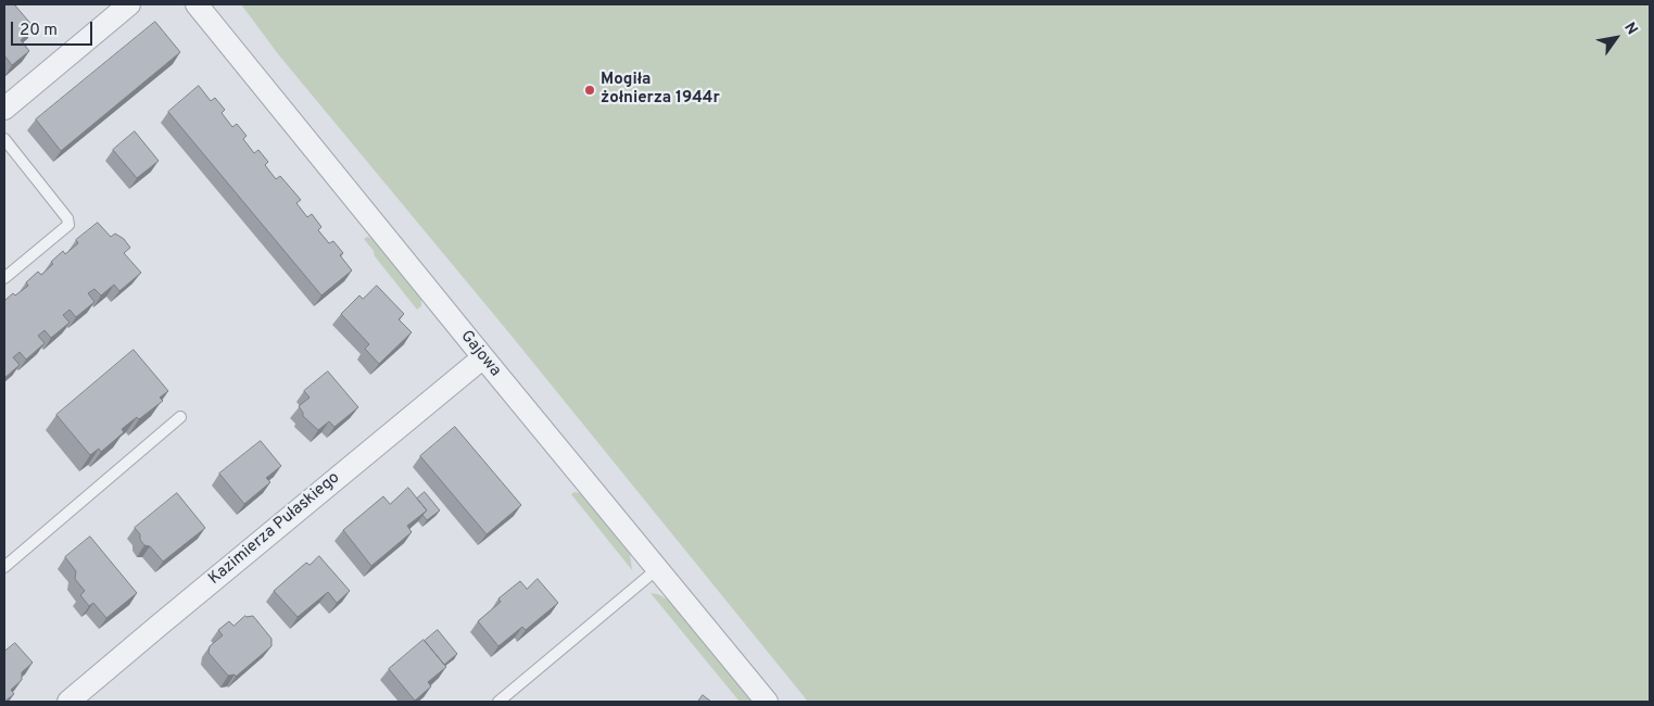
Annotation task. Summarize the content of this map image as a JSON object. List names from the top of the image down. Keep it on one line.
{"streets":{"street":["Gajowa","Kazimierza Pułaskiego"]},"crossings":[["Gajowa","Kazimierza Pułaskiego"]],"places":["Mogiła żołnierza 1944r"],"scale_bar":"20 m","north":"top right"}
